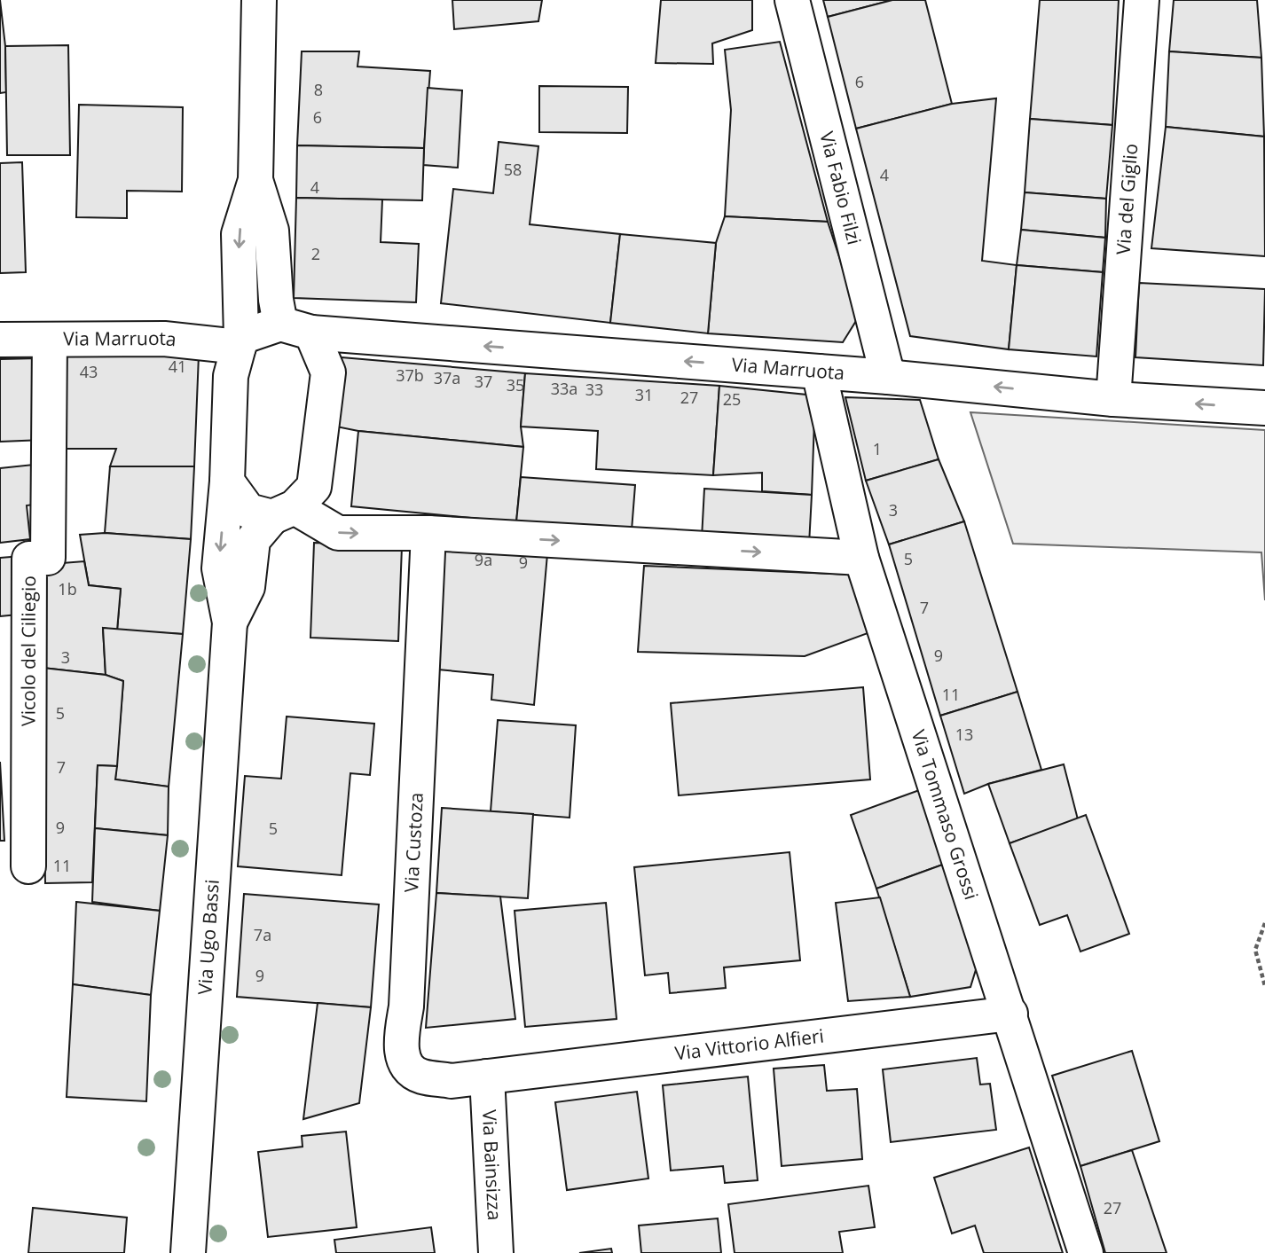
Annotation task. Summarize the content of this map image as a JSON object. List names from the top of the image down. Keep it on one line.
{"streets":{"street":["Via Fabio Filzi","Via del Giglio","Via Marruota","Vicolo del Ciliegio","Via Tommaso Grossi","Via Custoza","Via Ugo Bassi","Via Vittorio Alfieri","Via Bainsizza"]},"crossings":[["Via Fabio Filzi","Via Marruota"],["Via del Giglio","Via Marruota"],["Via Marruota","Vicolo del Ciliegio"],["Via Marruota","Via Tommaso Grossi"],["Via Tommaso Grossi","Via Vittorio Alfieri"],["Via Custoza","Via Vittorio Alfieri"],["Via Custoza","Via Bainsizza"],["Via Vittorio Alfieri","Via Bainsizza"]],"house_numbers":["6","8","6","58","4","4","2","41","43","37b","37a","37","35","33a","33","31","27","25","1","3","5","9a","9","1b","7","9","3","11","5","13","7","9","5","11","7a","9","27"]}
